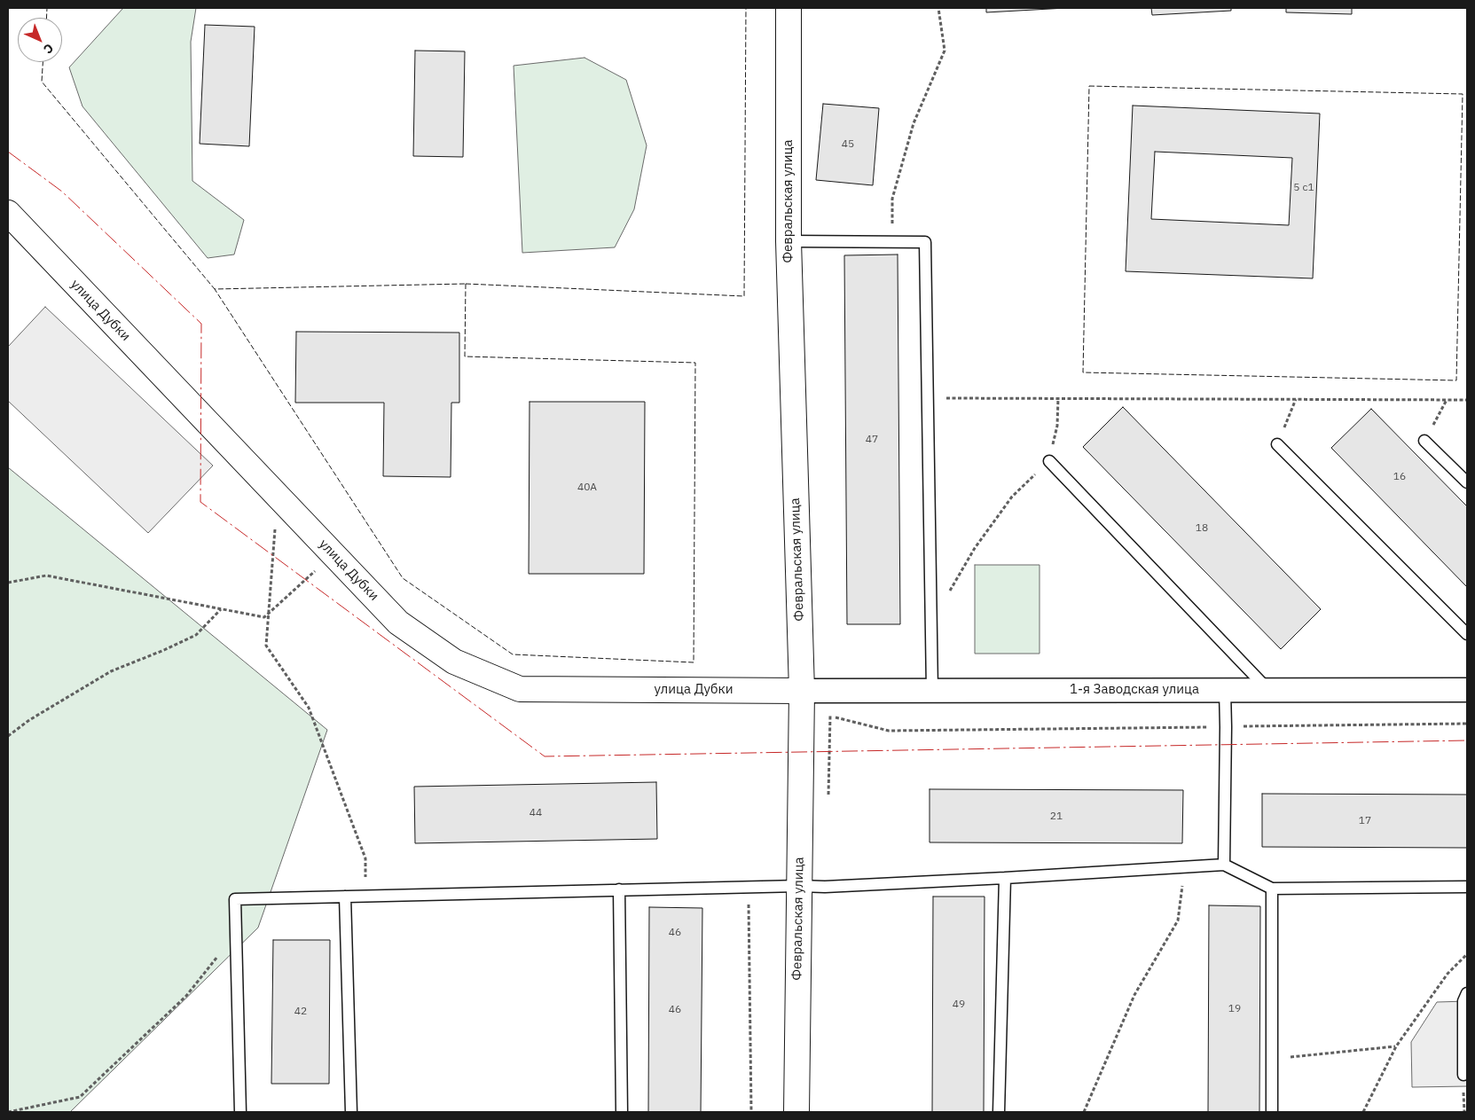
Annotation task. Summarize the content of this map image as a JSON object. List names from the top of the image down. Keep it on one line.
{"streets":{"main road":["Февральская улица","улица Дубки"],"street":["1-я Заводская улица"]},"crossings":[["Февральская улица","улица Дубки"],["Февральская улица","1-я Заводская улица"],["улица Дубки","1-я Заводская улица"]],"house_numbers":["45","5 с1","47","16","40А","18","44","21","17","46","49","19","46","42"],"north":"bottom right"}
